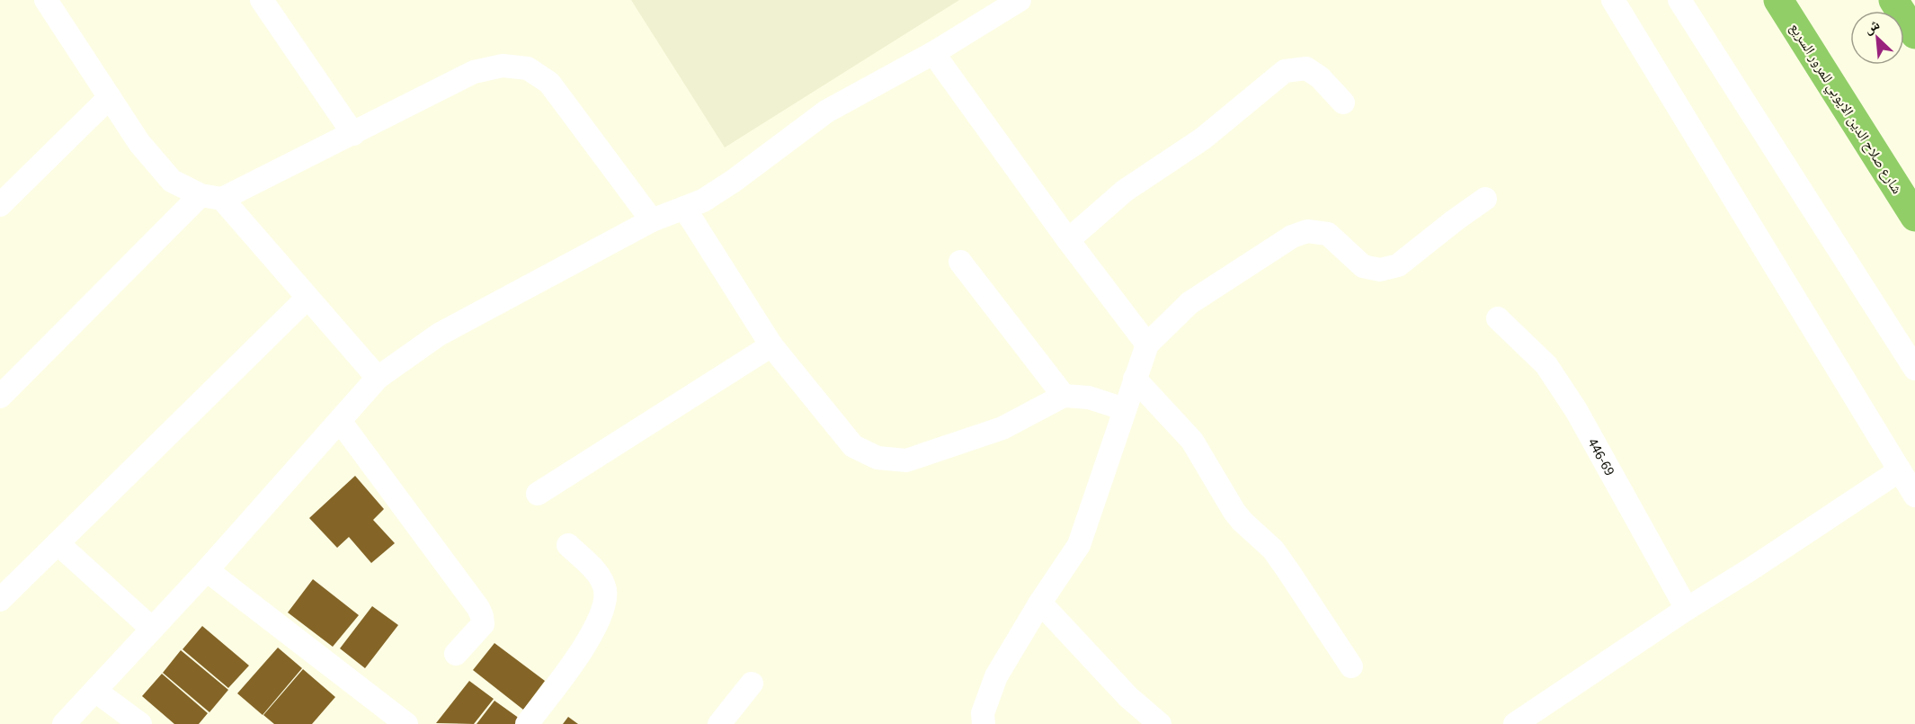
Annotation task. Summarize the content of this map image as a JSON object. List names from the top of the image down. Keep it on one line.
{"streets":{"highway":["شارع صلاح الدين الايوبي للمرور السريع"],"street":["446-69"]},"north":"top left"}
